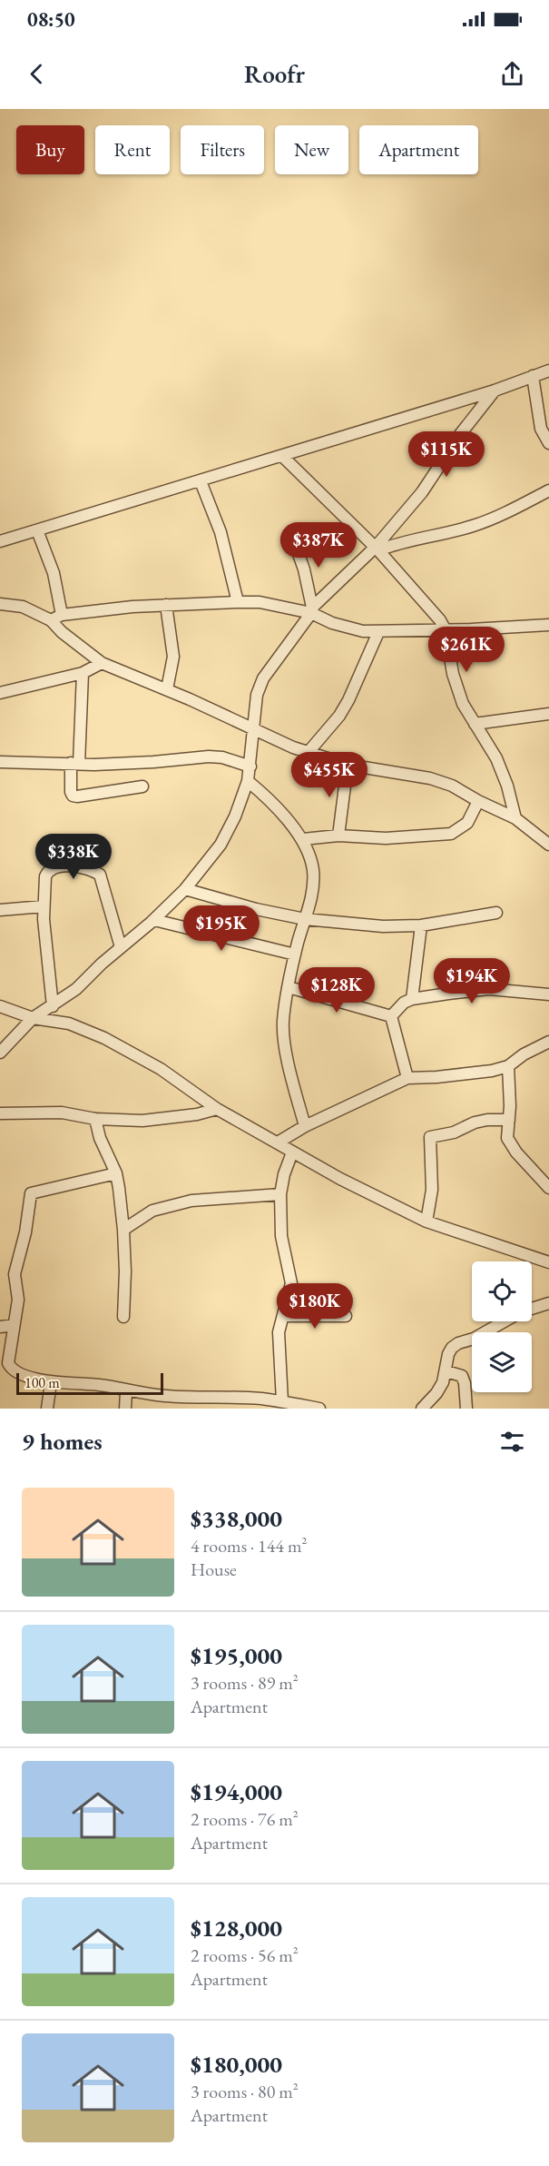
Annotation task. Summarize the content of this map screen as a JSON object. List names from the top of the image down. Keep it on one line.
{"scale_bar":"100 m","page":{"status":"08:50","header":"Roofr","chip":["Buy","Rent","Filters","New","Apartment"],"price":["$115K","$387K","$261K","$455K","$338K","$195K","$194K","$128K","$180K"],"scale":"100 m","heading":"9 homes","list":[{"name":"$338,000","note":"4 rooms · 144 m² · House"},{"name":"$195,000","note":"3 rooms · 89 m² · Apartment"},{"name":"$194,000","note":"2 rooms · 76 m² · Apartment"},{"name":"$128,000","note":"2 rooms · 56 m² · Apartment"},{"name":"$180,000","note":"3 rooms · 80 m² · Apartment"}]}}
